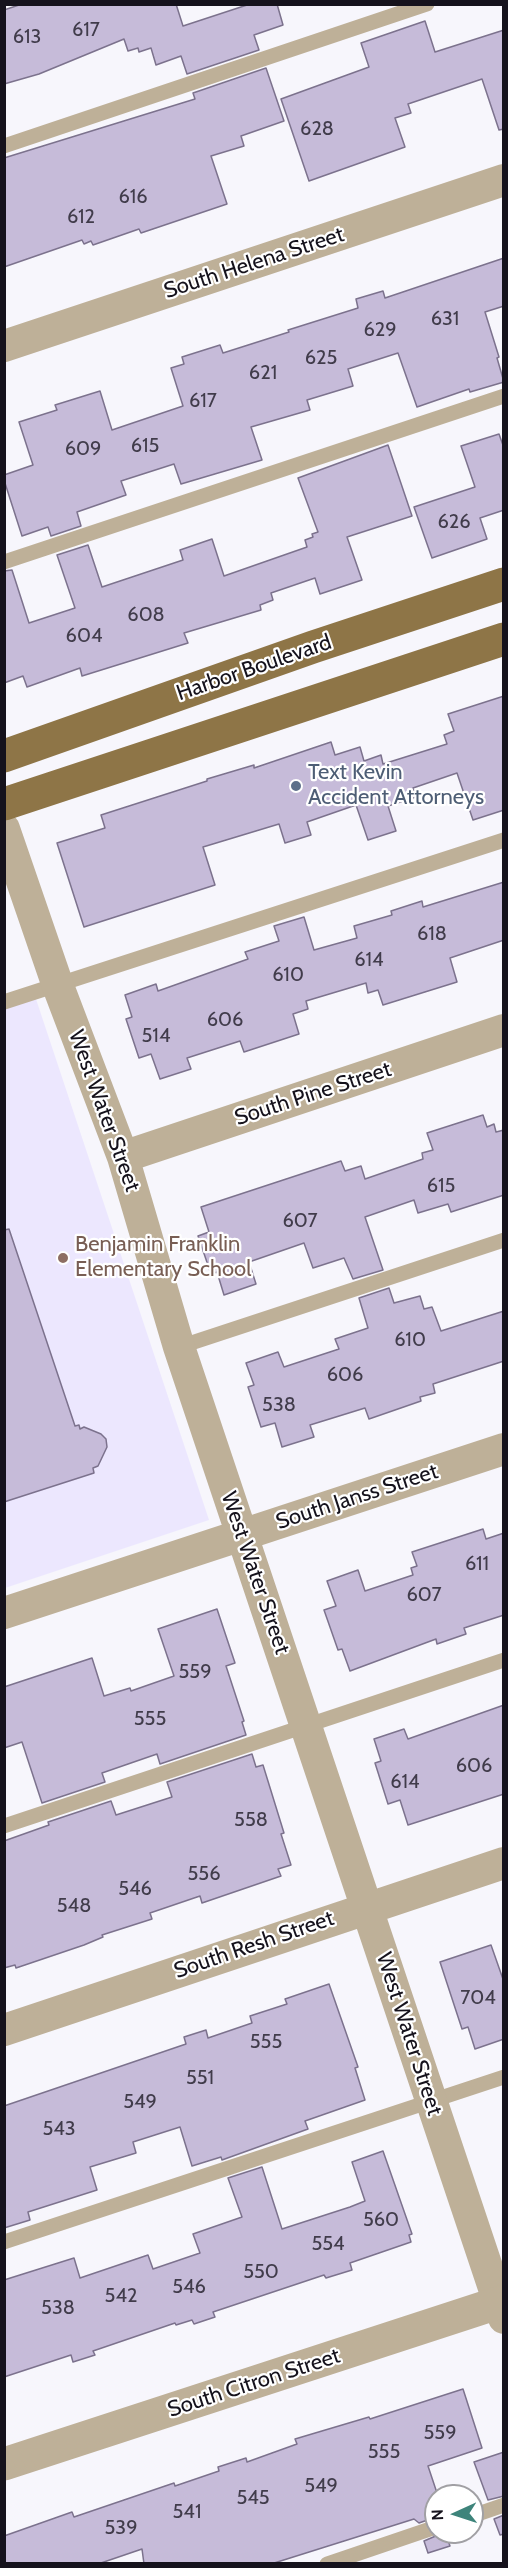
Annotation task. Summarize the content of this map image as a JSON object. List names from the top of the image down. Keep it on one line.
{"streets":{"main road":["Harbor Boulevard"],"street":["South Helena Street","South Pine Street","West Water Street","South Janss Street","South Resh Street","South Citron Street"]},"crossings":[["South Pine Street","West Water Street"],["West Water Street","South Janss Street"],["West Water Street","South Resh Street"],["West Water Street","South Citron Street"]],"places":["Text Kevin Accident Attorneys","Benjamin Franklin Elementary School"],"house_numbers":["617","613","628","616","612","631","629","625","621","617","615","609","626","608","604","618","614","610","606","514","615","607","610","606","538","611","607","559","555","606","614","558","556","546","548","704","555","551","549","543","560","554","550","546","542","538","559","555","549","545","541","539"],"north":"left"}
